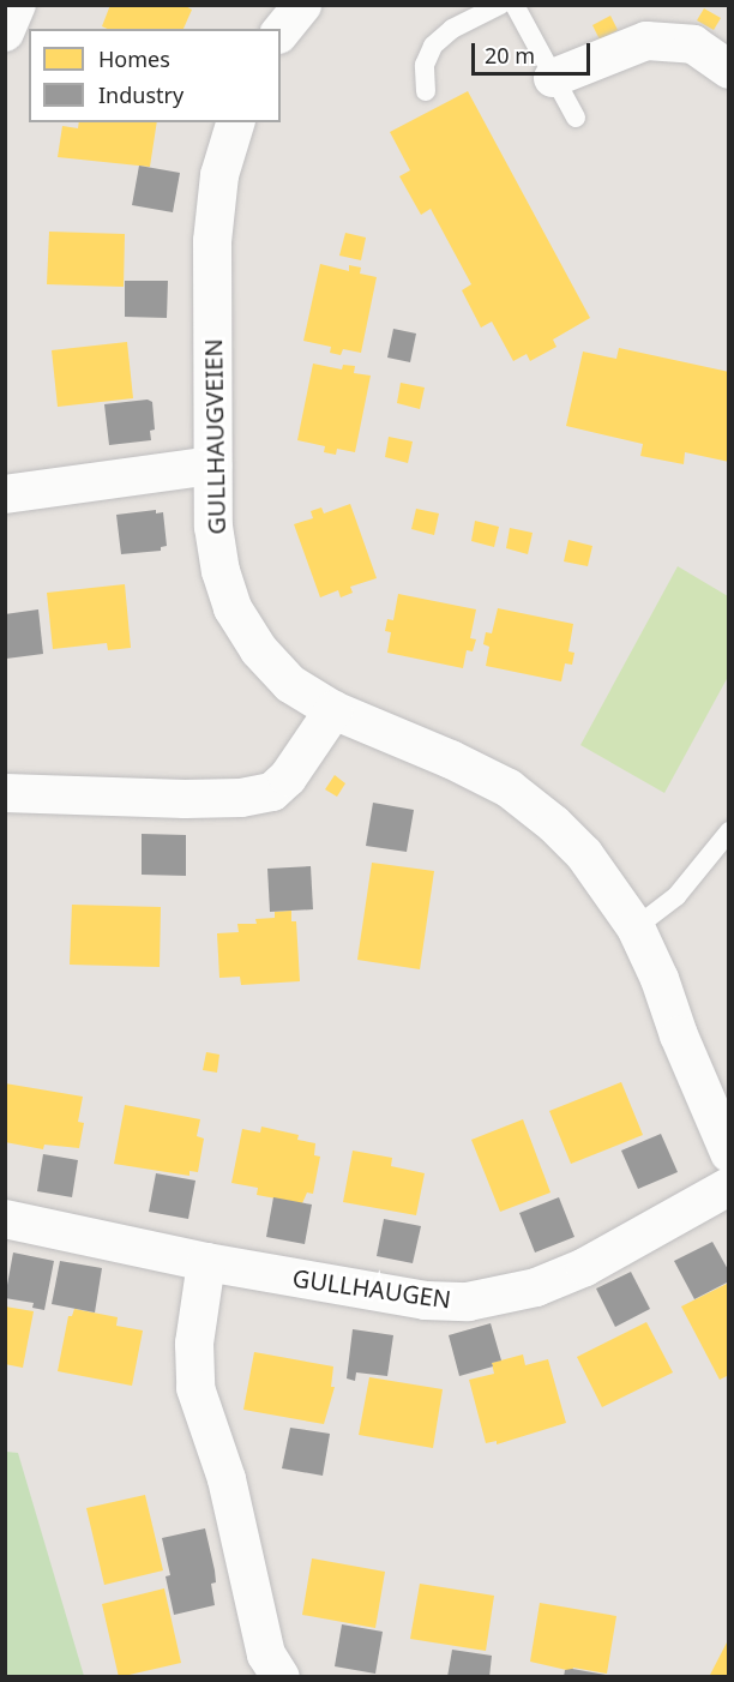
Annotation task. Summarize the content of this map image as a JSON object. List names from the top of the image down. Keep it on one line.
{"streets":{"street":["GULLHAUGVEIEN","GULLHAUGEN"]},"legend":["Homes","Industry"],"scale_bar":"20 m"}
